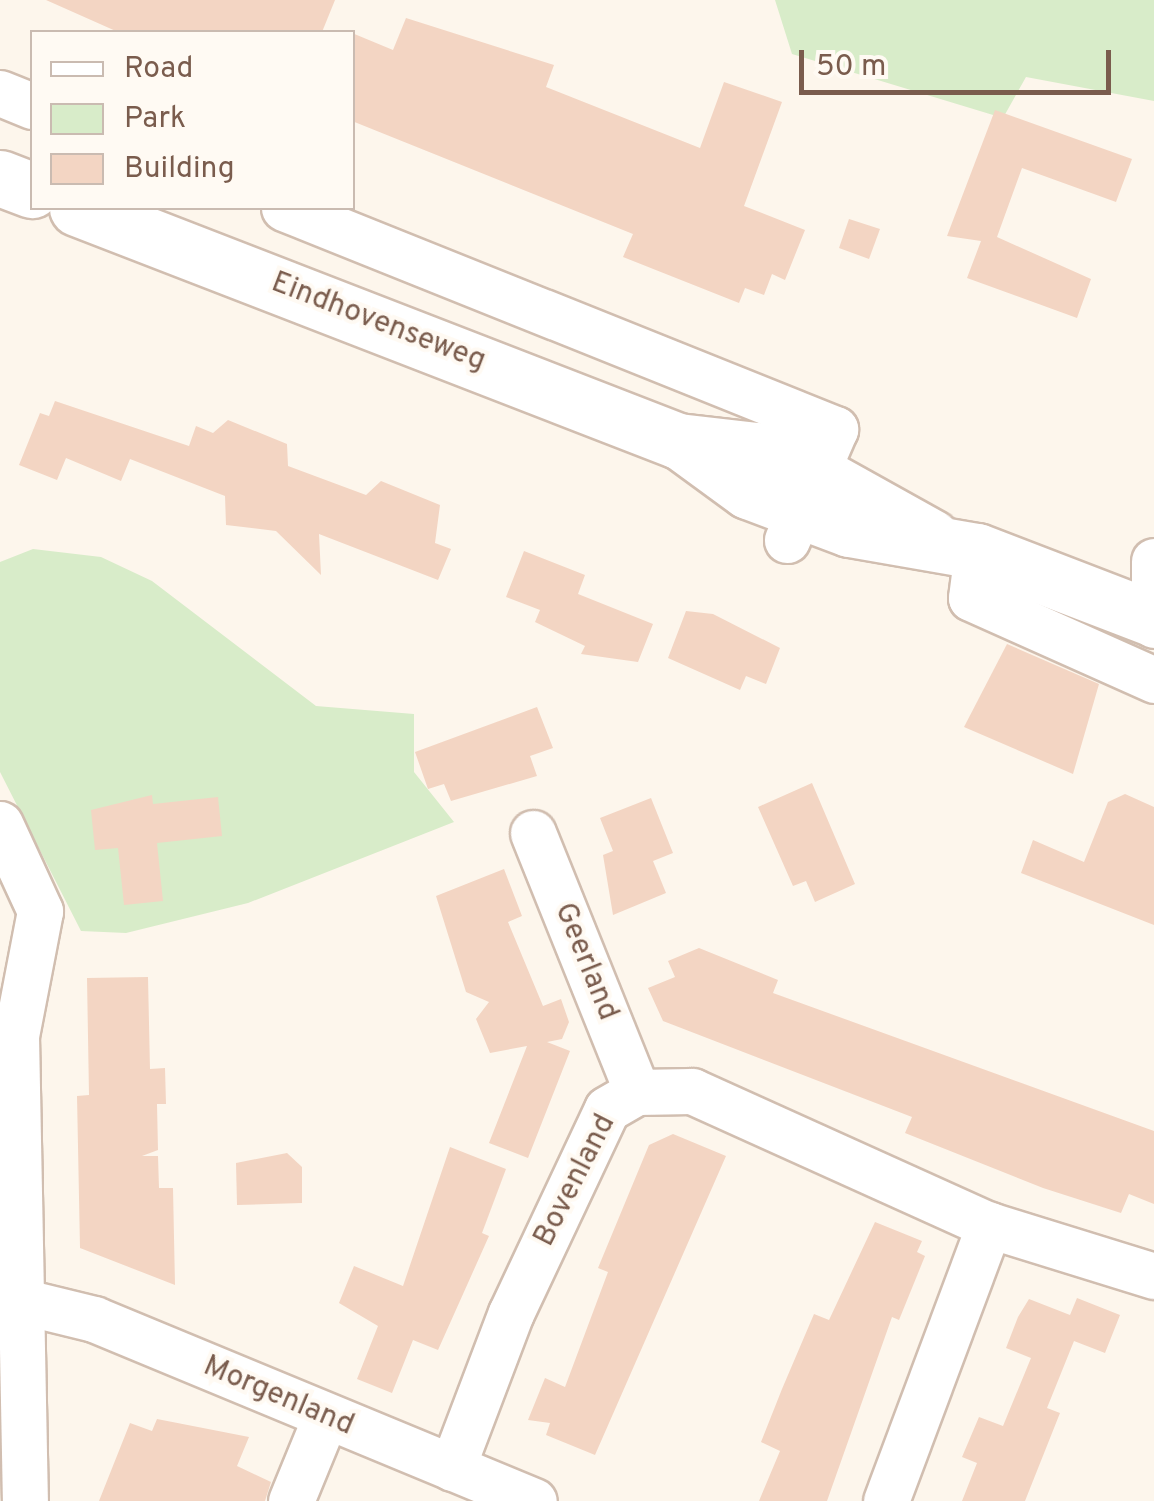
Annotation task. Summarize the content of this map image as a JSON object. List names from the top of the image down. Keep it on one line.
{"streets":{"main road":["Eindhovenseweg"],"street":["Geerland","Bovenland","Morgenland"]},"crossings":[["Geerland","Bovenland"],["Bovenland","Morgenland"]],"legend":["Road","Park","Building"],"scale_bar":"50 m"}
